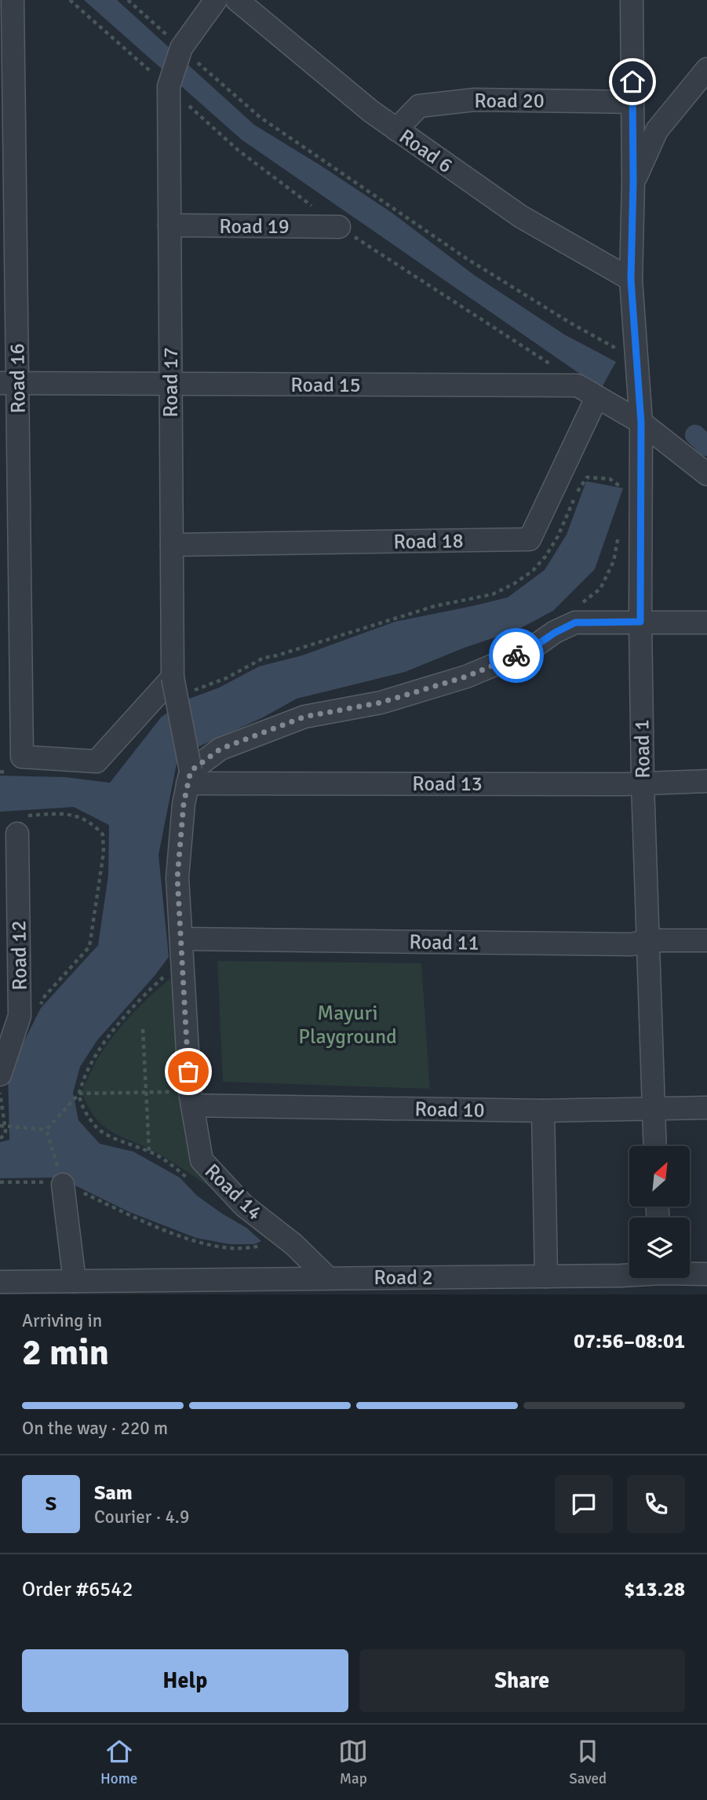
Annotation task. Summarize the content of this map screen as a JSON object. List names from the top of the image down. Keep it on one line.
{"streets":{"street":["Road 20","Road 6","Road 19","Road 16","Road 17","Road 15","Road 18","Road 1","Road 13","Road 11","Road 12","Road 10","Road 14","Road 2"]},"crossings":[["Road 20","Road 6"],["Road 20","Road 1"],["Road 6","Road 1"],["Road 19","Road 17"],["Road 16","Road 15"],["Road 17","Road 15"],["Road 17","Road 18"],["Road 17","Road 13"],["Road 17","Road 14"],["Road 15","Road 18"],["Road 15","Road 1"],["Road 1","Road 13"],["Road 1","Road 11"],["Road 1","Road 10"],["Road 13","Road 14"],["Road 11","Road 14"],["Road 10","Road 14"],["Road 14","Road 2"]],"parks":["Mayuri Playground"],"north":"top right","page":{"heading":["2 min","Arriving in","07:56–08:01"],"panel":["Sam","Courier · 4.9","Order #6542","$13.28"],"bar":"On the way · 220 m","round":"S","buttons":["Help","Share"],"tabs":["Home","Map","Saved"]}}
